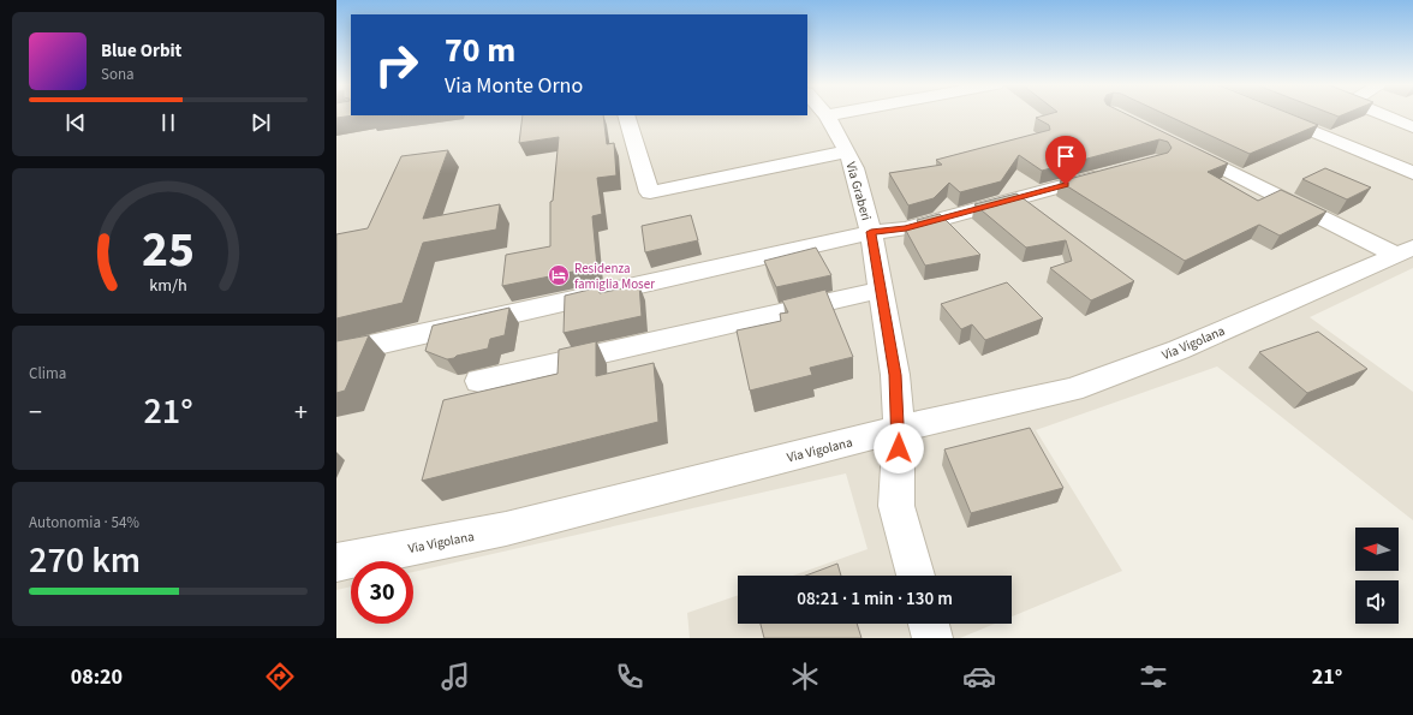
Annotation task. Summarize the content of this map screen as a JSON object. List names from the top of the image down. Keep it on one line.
{"streets":{"street":["Via Graberi","Via Vigolana"]},"crossings":[["Via Graberi","Via Vigolana"]],"places":{"hotel":["Residenza famiglia Moser"]},"north":"left","page":{"turn":["70 m","Via Monte Orno"],"song":["Blue Orbit","Sona"],"tile":["Clima",["Autonomia · 54%","270 km"]],"heat":["−","21°","+"],"limit":"30","trip":"08:21 · 1 min · 130 m","tabs":["08:20","21°"],"gauge":["25","km/h"]}}
